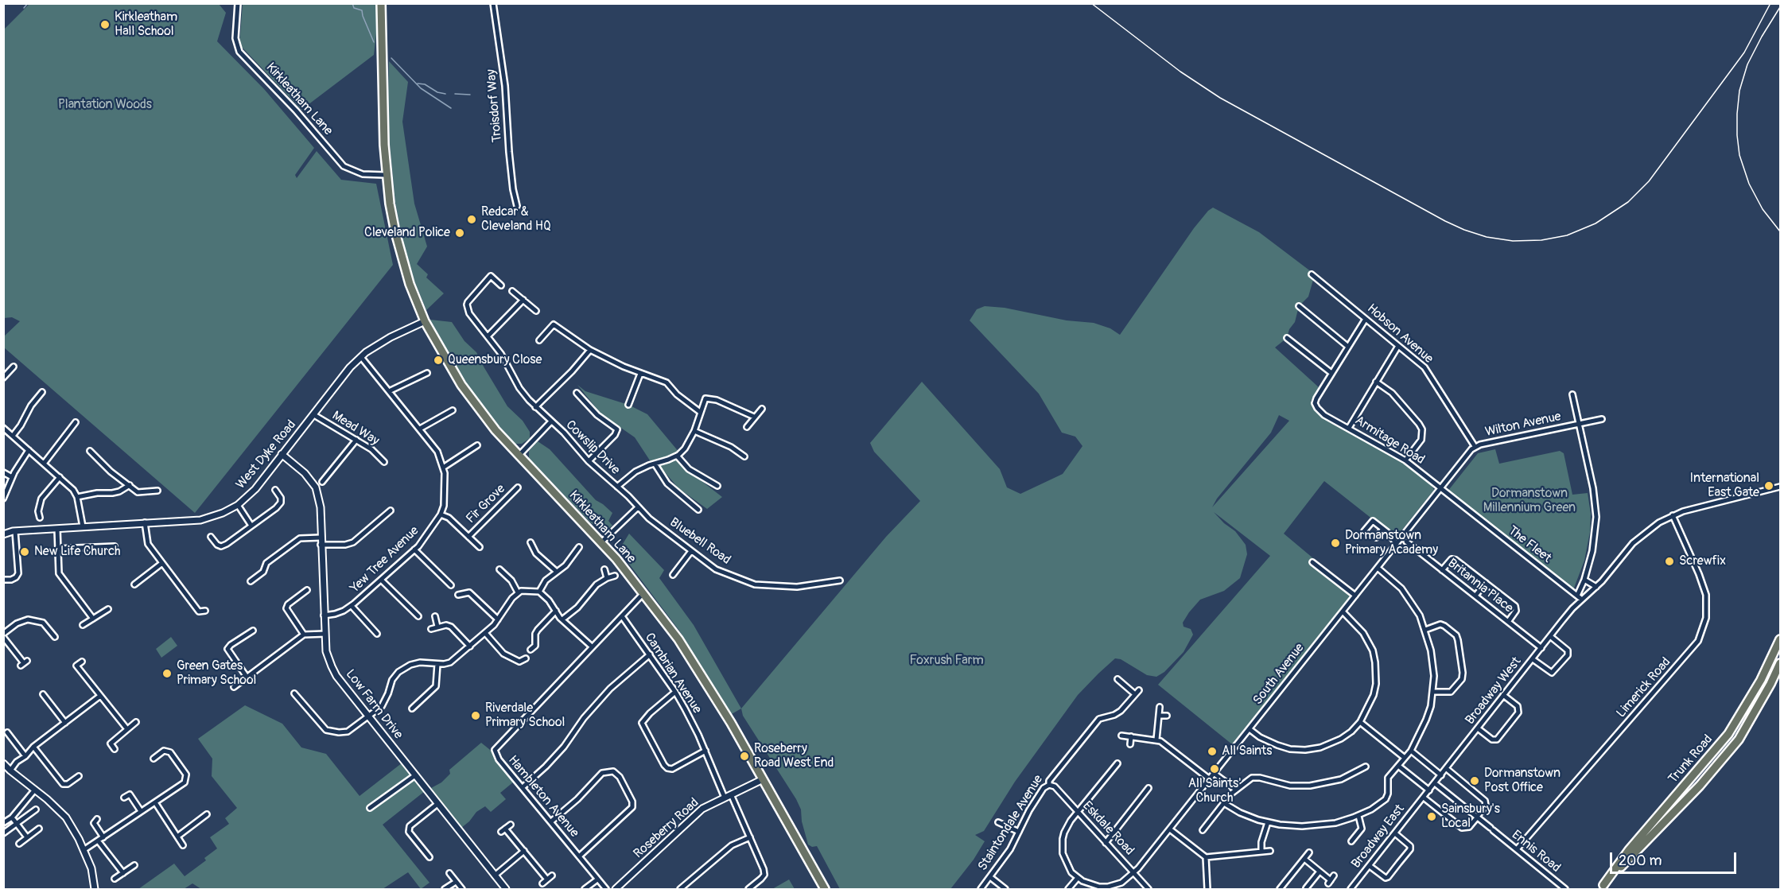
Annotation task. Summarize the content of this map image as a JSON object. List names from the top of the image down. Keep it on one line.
{"streets":{"main road":["Kirkleatham Lane","Trunk Road"],"street":["Troisdorf Way","Hobson Avenue","Wilton Avenue","Mead Way","Armitage Road","Cowslip Drive","West Dyke Road","Fir Grove","Bluebell Road","The Fleet","Yew Tree Avenue","Britannia Place","Cambrian Avenue","South Avenue","Limerick Road","Broadway West","Low Farm Drive","Hambleton Avenue","Staintondale Avenue","Roseberry Road","Eskdale Road","Broadway East","Ennis Road"]},"crossings":[["Kirkleatham Lane","West Dyke Road"],["Kirkleatham Lane","Hambleton Avenue"],["Kirkleatham Lane","Roseberry Road"],["Hobson Avenue","Wilton Avenue"],["Wilton Avenue","Armitage Road"],["Wilton Avenue","The Fleet"],["Wilton Avenue","South Avenue"],["Mead Way","West Dyke Road"],["Armitage Road","The Fleet"],["Armitage Road","South Avenue"],["Cowslip Drive","Bluebell Road"],["West Dyke Road","Yew Tree Avenue"],["West Dyke Road","Low Farm Drive"],["The Fleet","South Avenue"],["The Fleet","Broadway West"],["Yew Tree Avenue","Low Farm Drive"],["Britannia Place","Broadway West"],["Cambrian Avenue","Hambleton Avenue"],["Cambrian Avenue","Roseberry Road"],["South Avenue","Eskdale Road"],["Limerick Road","Broadway West"],["Limerick Road","Ennis Road"],["Broadway West","Broadway East"],["Broadway West","Ennis Road"],["Staintondale Avenue","Eskdale Road"]],"parks":["Plantation Woods","Dormanstown Millennium Green","Foxrush Farm"],"places":["Kirkleatham Hall School","Redcar & Cleveland HQ","Cleveland Police","Queensbury Close","International East Gate","Dormanstown Primary Academy","New Life Church","Screwfix","Green Gates Primary School","Riverdale Primary School","All Saints","Roseberry Road West End","All Saints' Church","Dormanstown Post Office","Sainsbury's Local"],"scale_bar":"200 m"}
